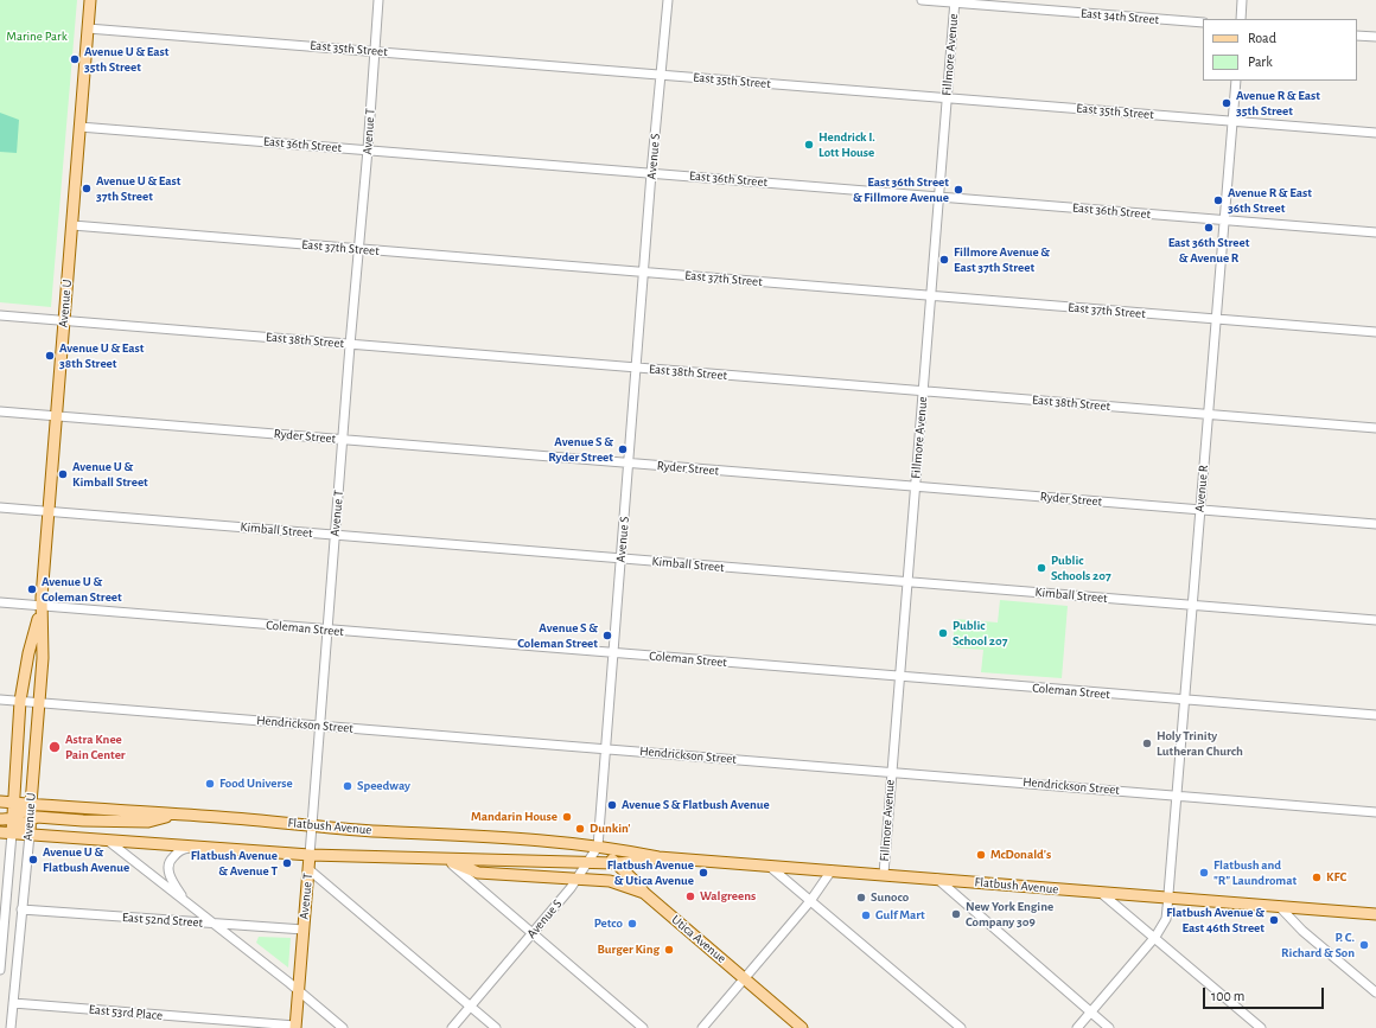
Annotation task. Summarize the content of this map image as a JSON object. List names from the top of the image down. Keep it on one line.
{"streets":{"main road":["Avenue T","Avenue U","Flatbush Avenue","Utica Avenue"],"street":["East 34th Street","East 35th Street","Fillmore Avenue","East 36th Street","Avenue S","East 37th Street","East 38th Street","Ryder Street","Avenue R","Kimball Street","Coleman Street","Hendrickson Street","East 52nd Street","East 53rd Place"]},"crossings":[["East 34th Street","Fillmore Avenue"],["East 35th Street","Fillmore Avenue"],["East 35th Street","Avenue T"],["East 35th Street","Avenue S"],["East 35th Street","Avenue U"],["East 35th Street","Avenue R"],["Fillmore Avenue","East 36th Street"],["Fillmore Avenue","East 37th Street"],["Fillmore Avenue","East 38th Street"],["Fillmore Avenue","Ryder Street"],["Fillmore Avenue","Kimball Street"],["Fillmore Avenue","Coleman Street"],["Fillmore Avenue","Hendrickson Street"],["Fillmore Avenue","Flatbush Avenue"],["Avenue T","East 36th Street"],["Avenue T","East 37th Street"],["Avenue T","East 38th Street"],["Avenue T","Ryder Street"],["Avenue T","Kimball Street"],["Avenue T","Coleman Street"],["Avenue T","Hendrickson Street"],["Avenue T","Flatbush Avenue"],["Avenue T","East 52nd Street"],["Avenue T","East 53rd Place"],["East 36th Street","Avenue S"],["East 36th Street","Avenue U"],["East 36th Street","Avenue R"],["Avenue S","East 37th Street"],["Avenue S","East 38th Street"],["Avenue S","Ryder Street"],["Avenue S","Kimball Street"],["Avenue S","Coleman Street"],["Avenue S","Hendrickson Street"],["Avenue S","Flatbush Avenue"],["Avenue S","Utica Avenue"],["East 37th Street","Avenue U"],["East 37th Street","Avenue R"],["Avenue U","East 38th Street"],["Avenue U","Ryder Street"],["Avenue U","Kimball Street"],["Avenue U","Coleman Street"],["Avenue U","Hendrickson Street"],["Avenue U","Flatbush Avenue"],["Avenue U","East 52nd Street"],["Avenue U","East 53rd Place"],["East 38th Street","Avenue R"],["Ryder Street","Avenue R"],["Avenue R","Kimball Street"],["Avenue R","Coleman Street"],["Avenue R","Hendrickson Street"],["Avenue R","Flatbush Avenue"],["Flatbush Avenue","Utica Avenue"]],"parks":["Marine Park"],"places":["Avenue U & East 35th Street","Avenue R & East 35th Street","Hendrick I. Lott House","Avenue U & East 37th Street","East 36th Street & Fillmore Avenue","Avenue R & East 36th Street","East 36th Street & Avenue R","Fillmore Avenue & East 37th Street","Avenue U & East 38th Street","Avenue S & Ryder Street","Avenue U & Kimball Street","Public Schools 207","Avenue U & Coleman Street","Public School 207","Avenue S & Coleman Street","Holy Trinity Lutheran Church","Astra Knee Pain Center","Food Universe","Speedway","Avenue S & Flatbush Avenue","Mandarin House","Dunkin'","McDonald's","Avenue U & Flatbush Avenue","Flatbush Avenue & Avenue T","Flatbush Avenue & Utica Avenue","Flatbush and \"R\" Laundromat","KFC","Walgreens","Sunoco","New York Engine Company 309","Gulf Mart","Flatbush Avenue & East 46th Street","Petco","P. C. Richard & Son","Burger King"],"legend":["Road","Park"],"scale_bar":"100 m"}
